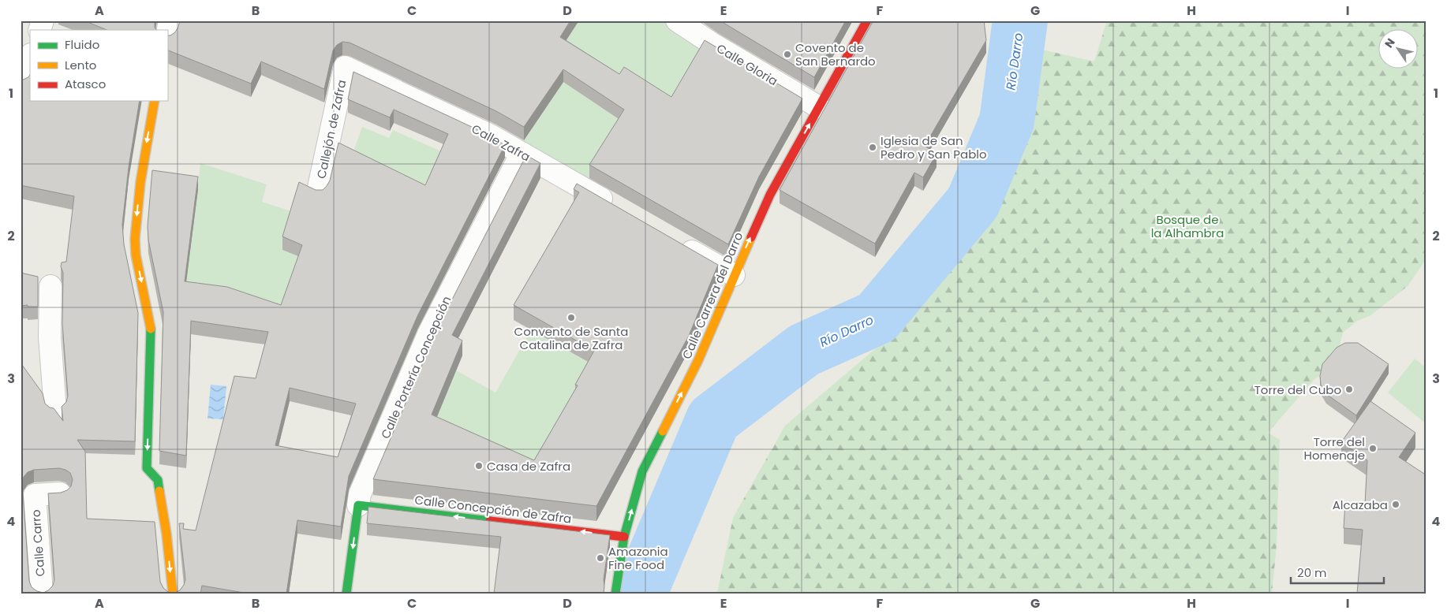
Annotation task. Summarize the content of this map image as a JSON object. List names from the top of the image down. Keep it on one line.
{"streets":{"street":["Calle Gloria","Callejón de Zafra","Calle Zafra","Calle Carrera del Darro","Calle Portería Concepción","Calle Concepción de Zafra","Calle Carro"]},"crossings":[["Calle Gloria","Calle Carrera del Darro"],["Callejón de Zafra","Calle Zafra"],["Calle Zafra","Calle Portería Concepción"],["Calle Carrera del Darro","Calle Concepción de Zafra"],["Calle Portería Concepción","Calle Concepción de Zafra"]],"one_way":["Calle Carrera del Darro","Calle Concepción de Zafra"],"water":["Río Darro"],"parks":["Bosque de la Alhambra"],"places":["Covento de San Bernardo","Iglesia de San Pedro y San Pablo","Convento de Santa Catalina de Zafra","Torre del Cubo","Torre del Homenaje","Casa de Zafra","Alcazaba","Amazonia Fine Food"],"legend":["Fluido","Lento","Atasco"],"scale_bar":"20 m","north":"top left","grid":{"columns":["A","B","C","D","E","F","G","H","I"],"rows":["1","2","3","4"]}}
